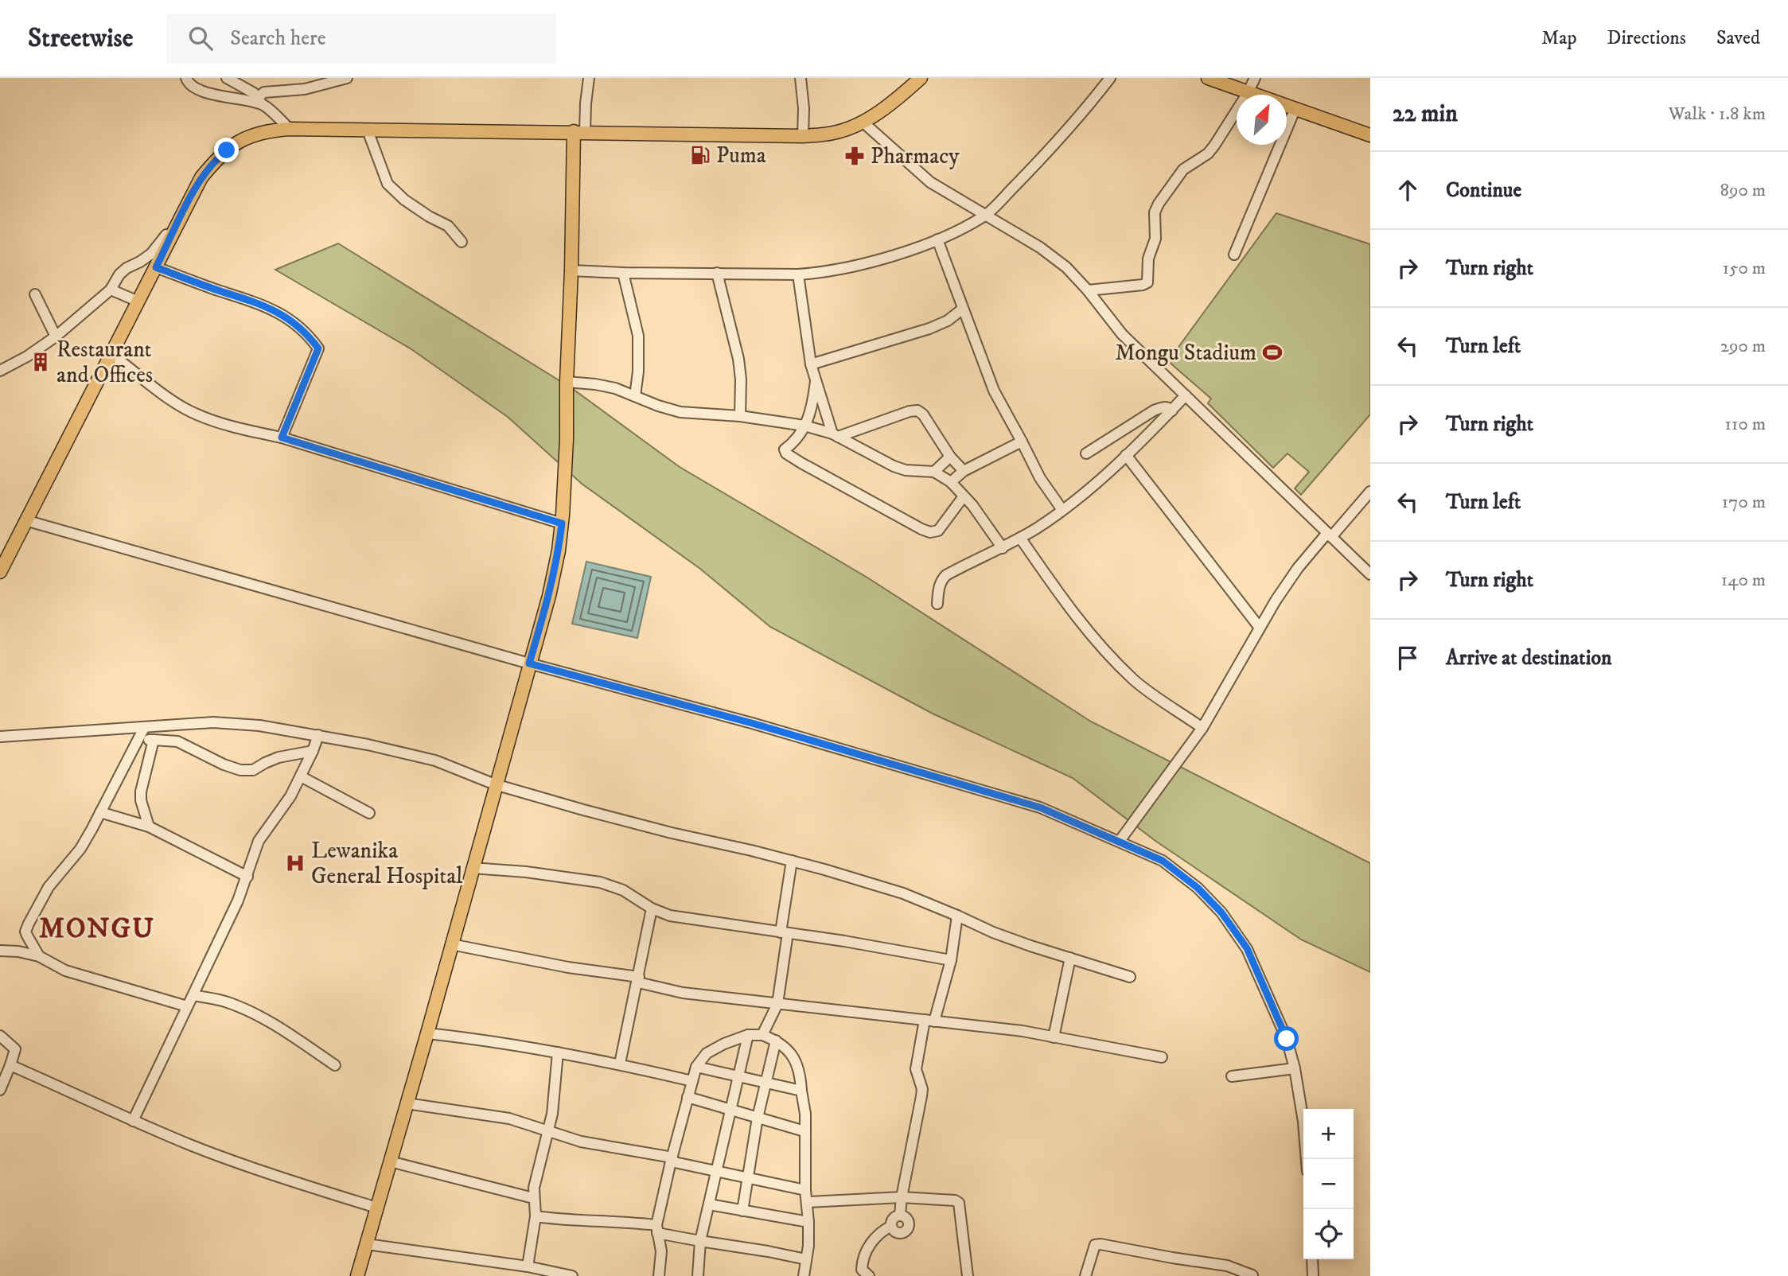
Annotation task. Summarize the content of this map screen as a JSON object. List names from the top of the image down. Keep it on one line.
{"districts":["MONGU"],"places":{"fuel station":["Puma"],"pharmacy":["Pharmacy"],"sports":["Mongu Stadium"],"building":["Restaurant and Offices"],"hospital":["Lewanika General Hospital"]},"north":"top right","page":{"header":"Streetwise","search":"Search here","nav":["Map","Directions","Saved"],"heading":["22 min","Walk · 1.8 km"],"list":[["Continue","890 m"],["Turn right","150 m"],["Turn left","290 m"],["Turn right","110 m"],["Turn left","170 m"],["Turn right","140 m"],"Arrive at destination"],"map_buttons":["+","−"]}}
